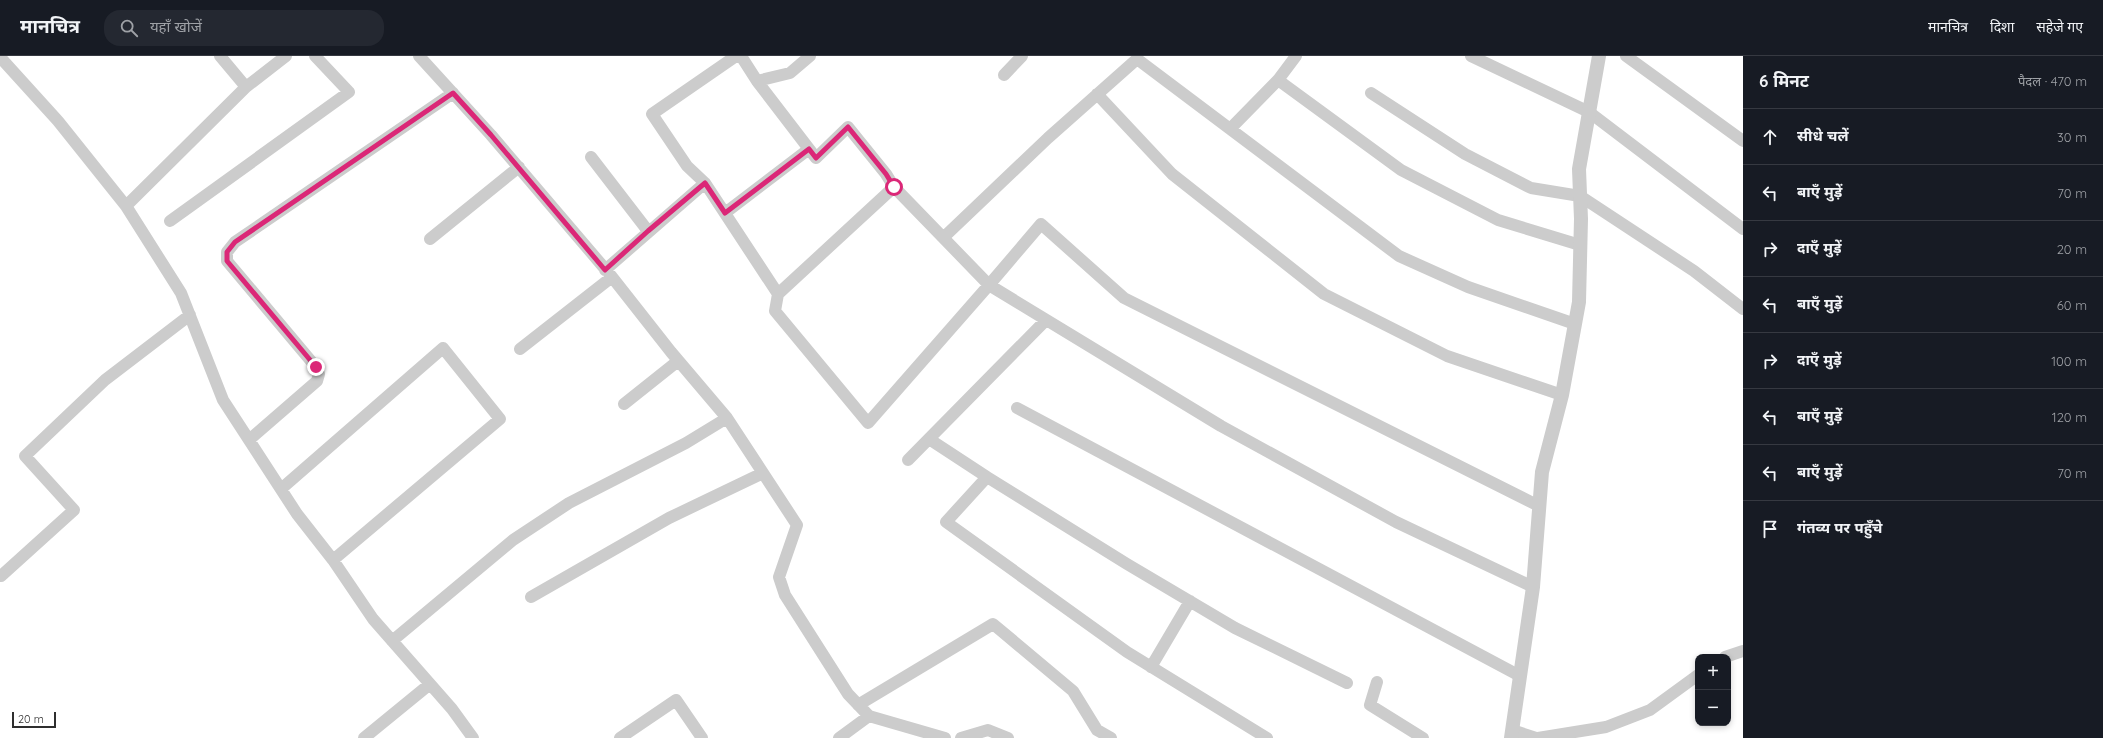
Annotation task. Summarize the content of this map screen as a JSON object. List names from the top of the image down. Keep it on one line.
{"scale_bar":"20 m","page":{"header":"मानचित्र","search":"यहाँ खोजें","nav":["मानचित्र","दिशा","सहेजे गए"],"heading":["6 मिनट","पैदल · 470 m"],"list":[["सीधे चलें","30 m"],["बाएँ मुड़ें","70 m"],["दाएँ मुड़ें","20 m"],["बाएँ मुड़ें","60 m"],["दाएँ मुड़ें","100 m"],["बाएँ मुड़ें","120 m"],["बाएँ मुड़ें","70 m"],"गंतव्य पर पहुँचे"],"map_buttons":["+","−"],"scale":"20 m"}}
